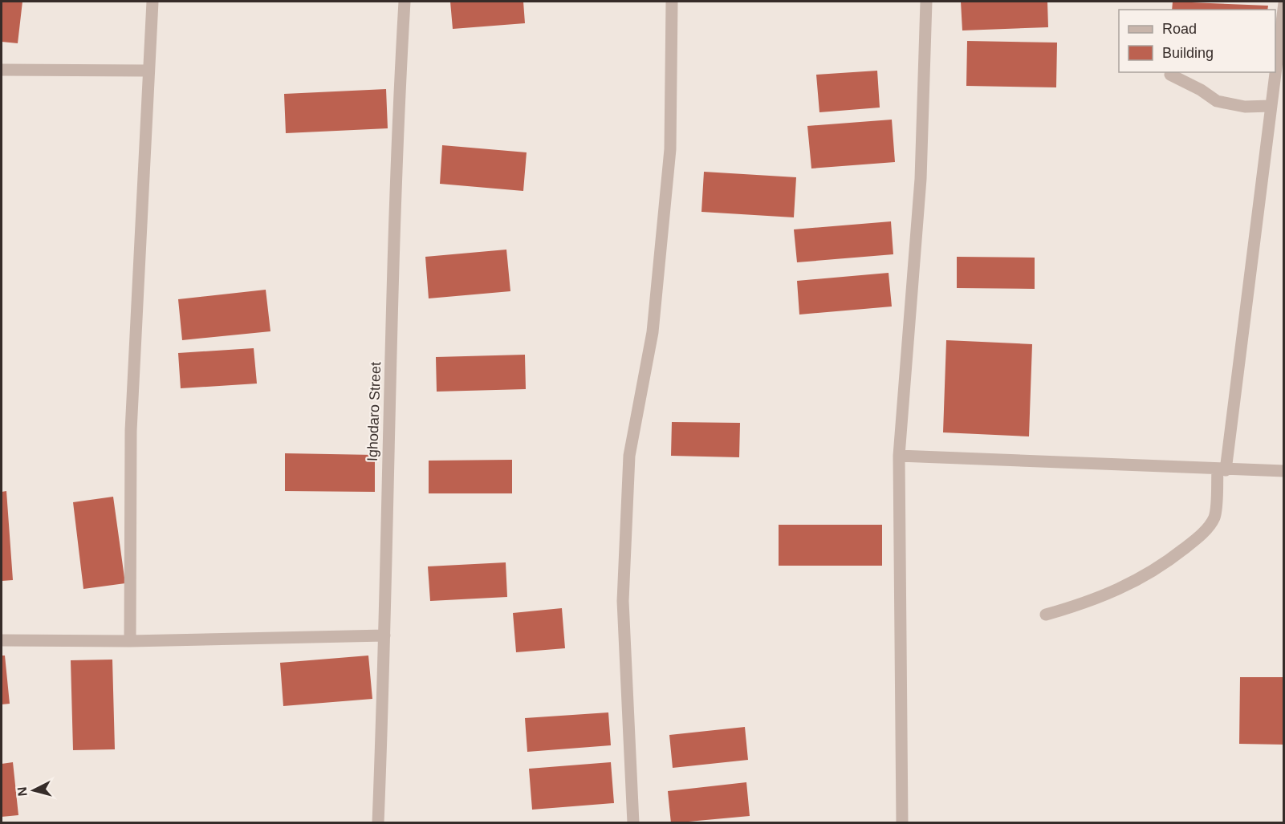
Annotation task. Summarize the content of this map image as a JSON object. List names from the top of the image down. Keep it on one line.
{"streets":{"street":["Ighodaro Street"]},"legend":["Road","Building"],"north":"left"}
